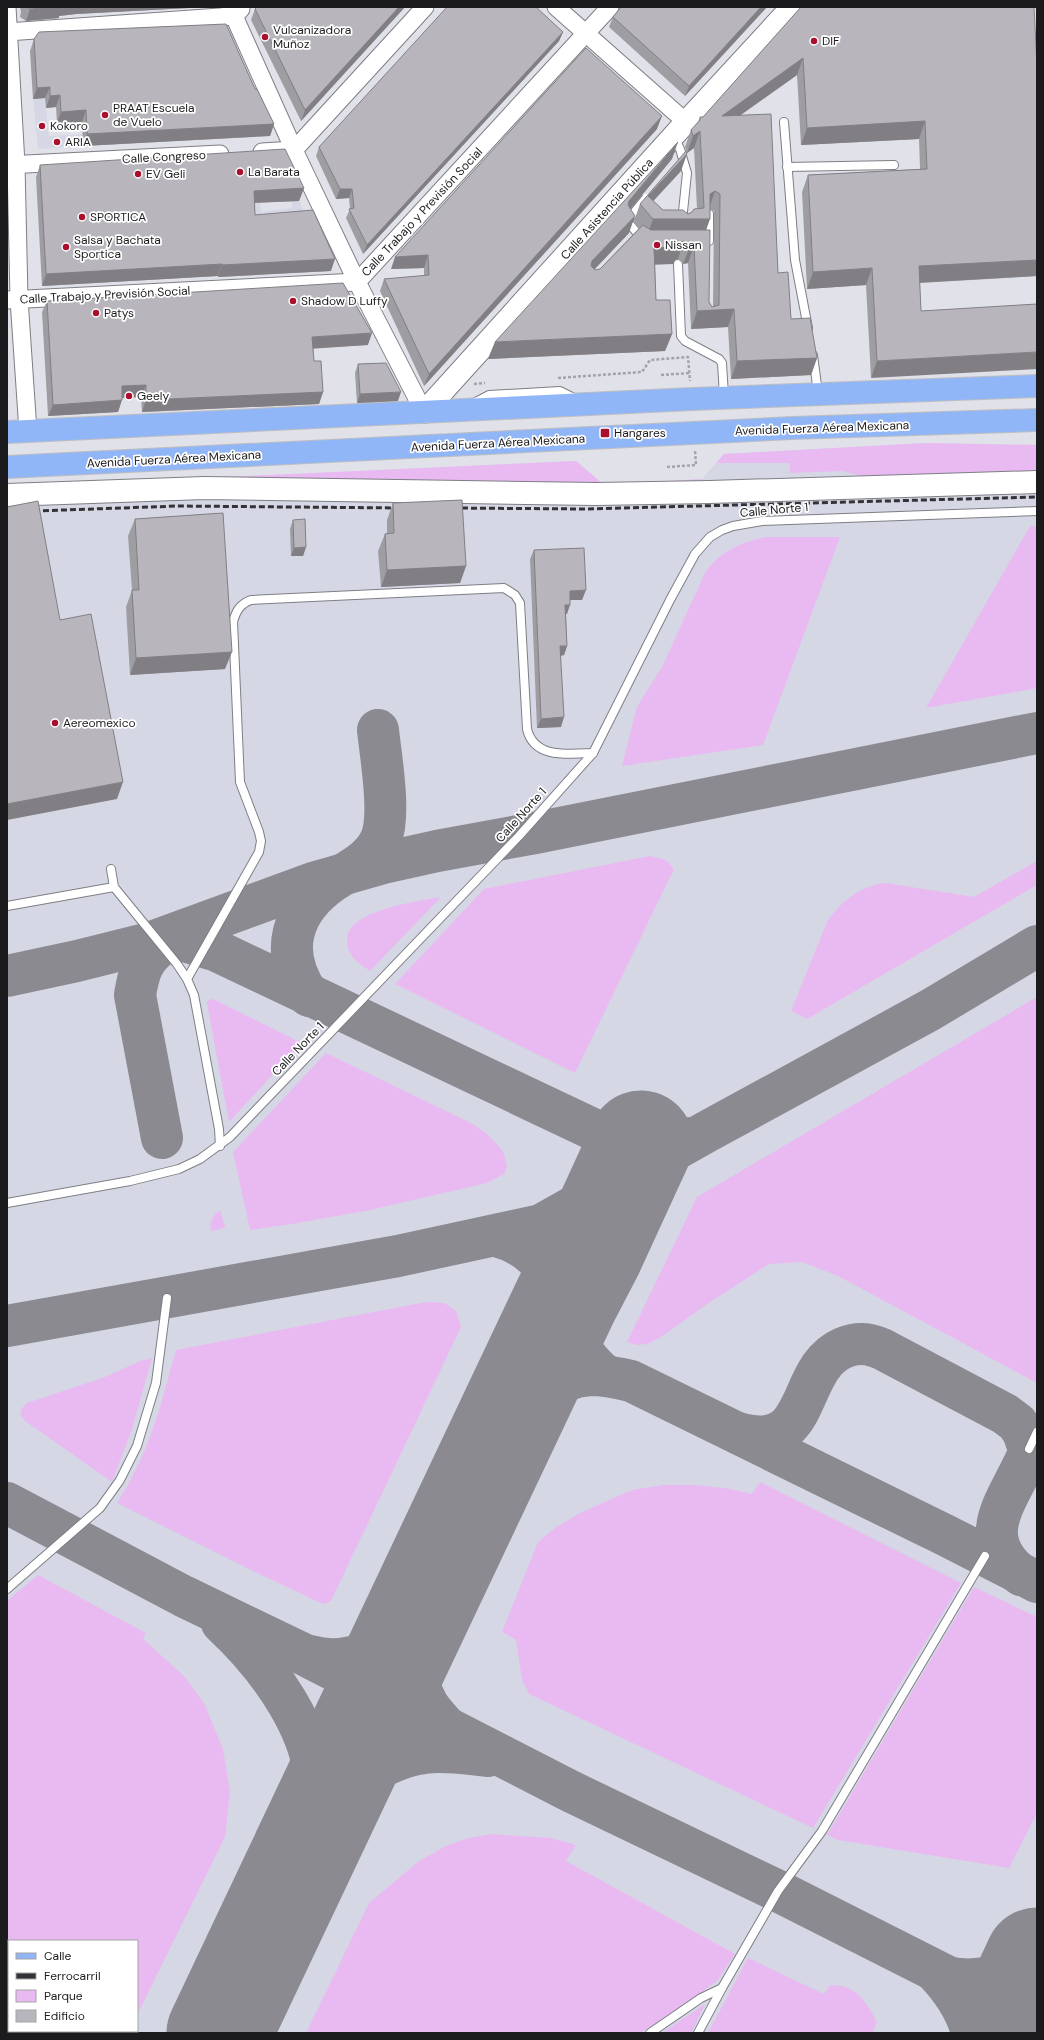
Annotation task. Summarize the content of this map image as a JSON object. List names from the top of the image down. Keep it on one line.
{"streets":{"main road":["Avenida Fuerza Aérea Mexicana"],"street":["Calle Congreso","Calle Asistencia Pública","Calle Trabajo y Previsión Social"],"lane":["Calle Norte 1"]},"places":{"other":["Vulcanizadora Muñoz","DIF","PRAAT Escuela de Vuelo","Kokoro","ARIA","La Barata","EV Geli","SPORTICA","Nissan","Salsa y Bachata Sportica","Shadow D Luffy","Patys","Geely","Aereomexico"],"transit":["Hangares"]},"legend":["Calle","Ferrocarril","Parque","Edificio"]}
